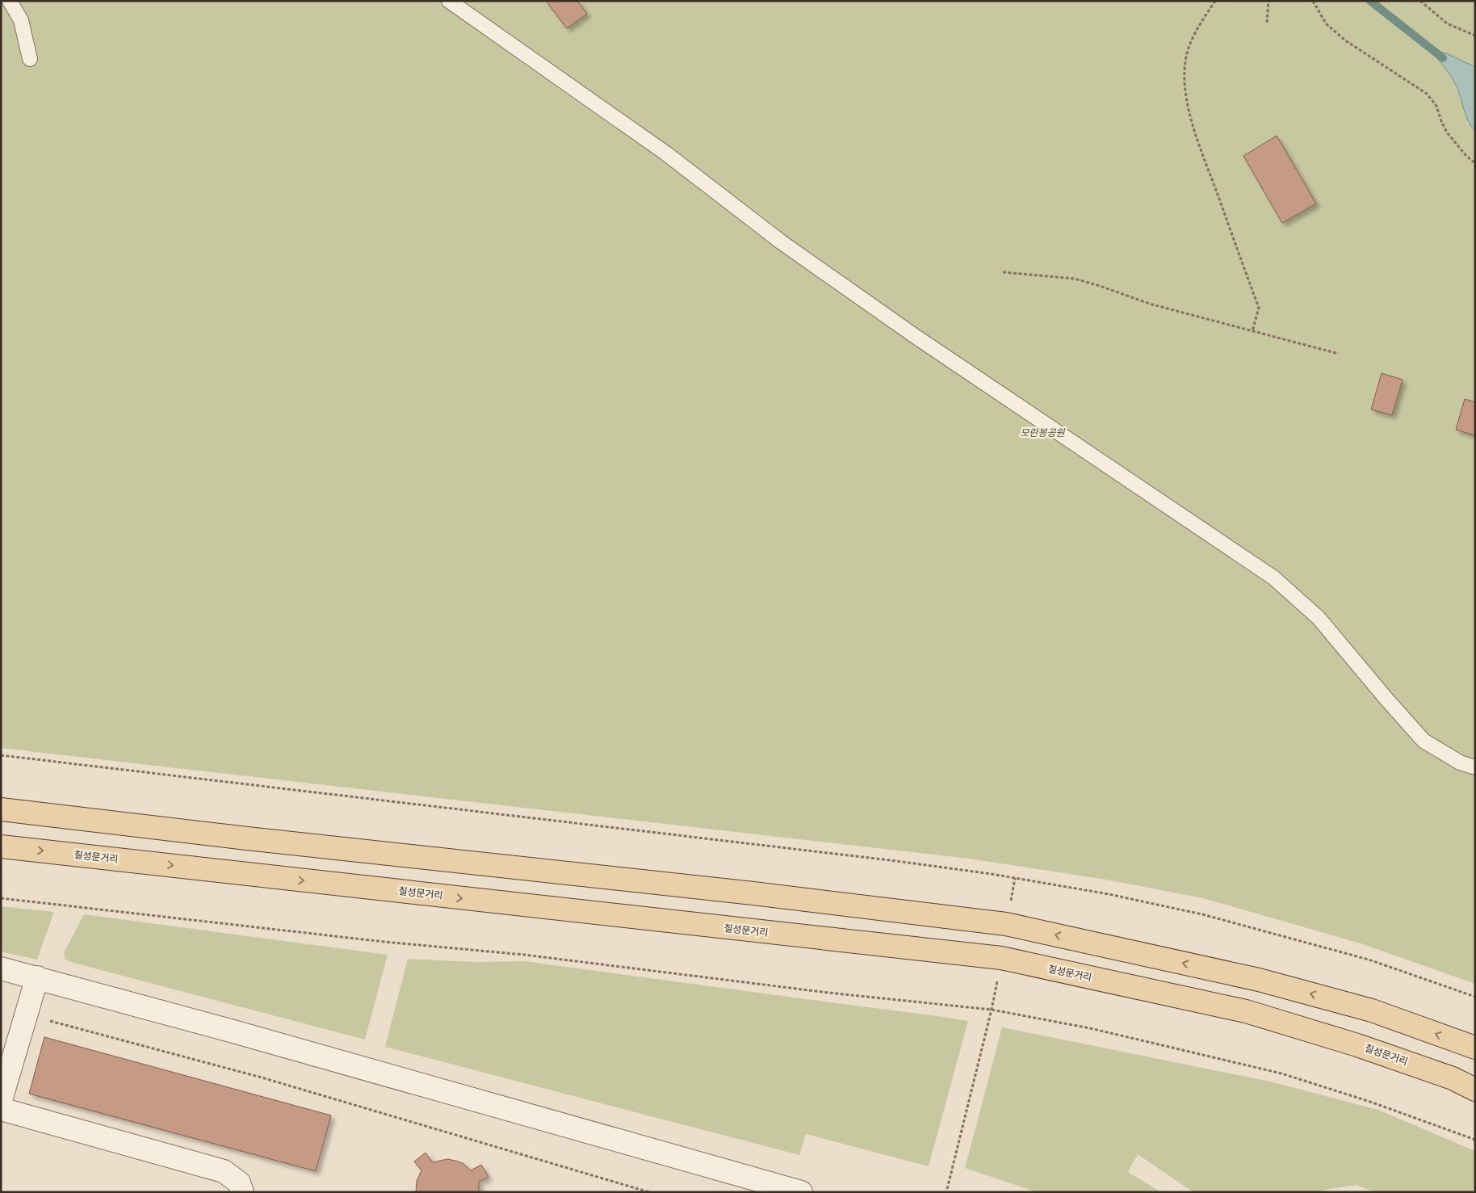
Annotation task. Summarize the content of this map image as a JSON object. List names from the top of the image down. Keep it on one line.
{"streets":{"main road":["칠성문거리"]},"parks":["모란봉공원"]}
